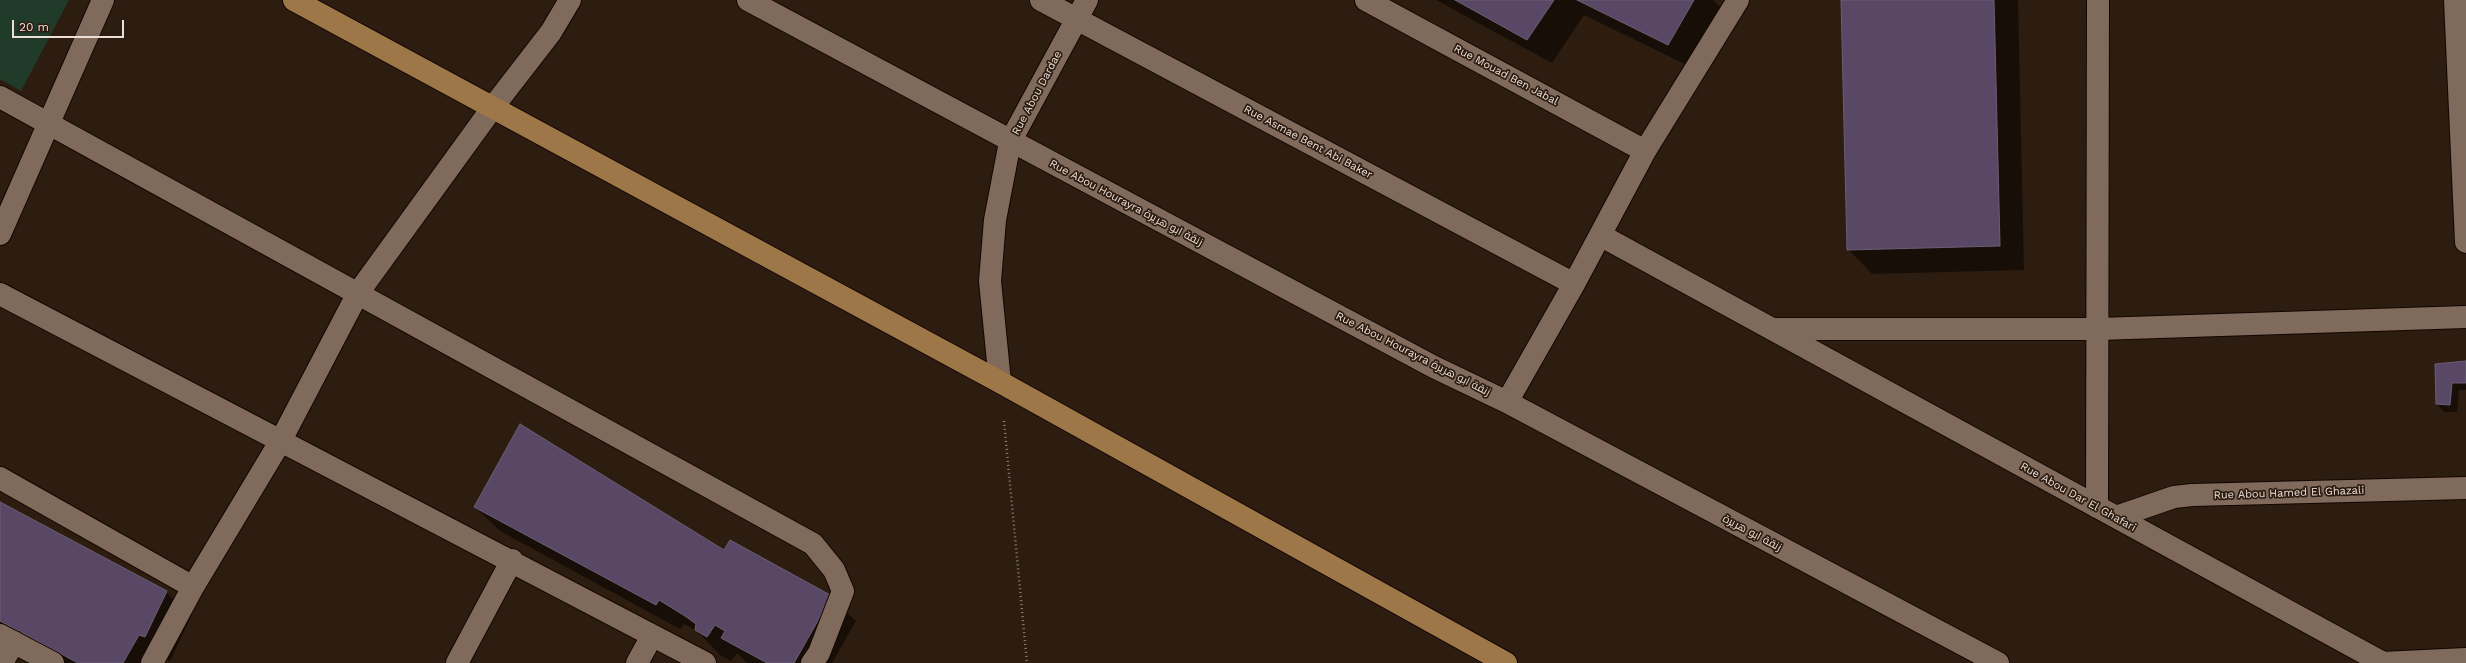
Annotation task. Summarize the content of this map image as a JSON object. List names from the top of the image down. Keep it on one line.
{"streets":{"street":["Rue Mouad Ben Jabal","Rue Abou Dardae","Rue Asmae Bent Abi Baker","Rue Abou Hourayra زنقة ابو هريرة","Rue Abou Hamed El Ghazali","Rue Abou Dar El Ghafari","زنقة ابو هريرة"]},"crossings":[["Rue Abou Dardae","Rue Asmae Bent Abi Baker"],["Rue Abou Dardae","Rue Abou Hourayra زنقة ابو هريرة"],["Rue Abou Hourayra زنقة ابو هريرة","زنقة ابو هريرة"],["Rue Abou Hamed El Ghazali","Rue Abou Dar El Ghafari"]],"scale_bar":"20 m"}
